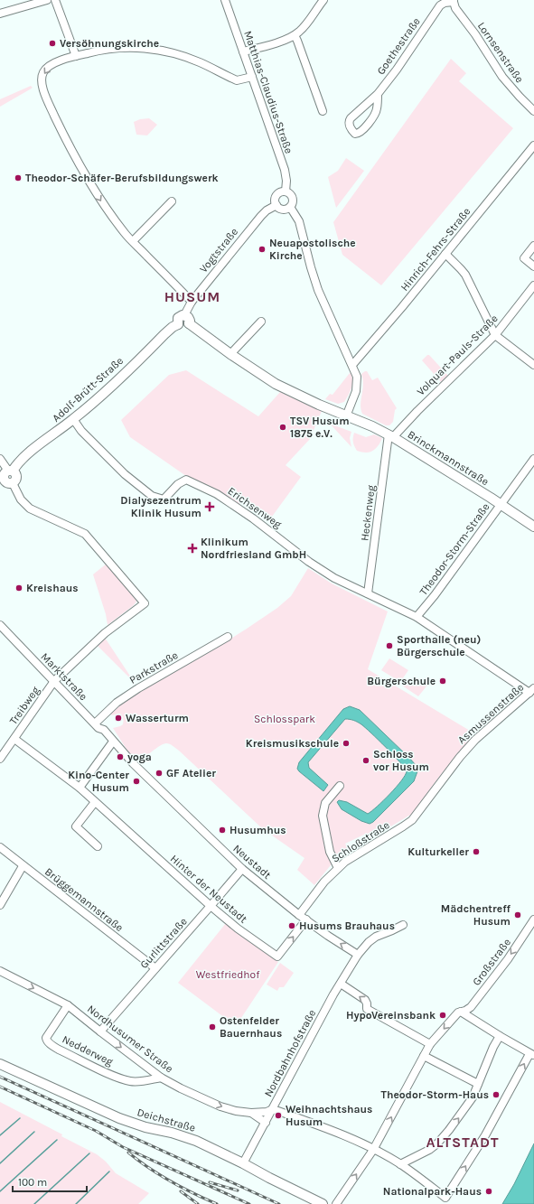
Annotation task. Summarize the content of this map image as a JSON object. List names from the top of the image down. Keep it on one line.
{"streets":{"main road":["Adolf-Brütt-Straße","Brinckmannstraße","Deichstraße"],"street":["Goethestraße","Lornsenstraße","Matthias-Claudius-Straße","Hinrich-Fehrs-Straße","Vogtstraße","Volquart-Pauls-Straße","Erichsenweg","Heckenweg","Theodor-Storm-Straße","Parkstraße","Marktstraße","Treibweg","Asmussenstraße","Schloßstraße","Neustadt","Hinter der Neustadt","Brüggemannstraße","Gurlittstraße","Großstraße","Nordhusumer Straße","Nedderweg","Nordbahnhofstraße"]},"crossings":[["Goethestraße","Lornsenstraße"],["Matthias-Claudius-Straße","Hinrich-Fehrs-Straße"],["Matthias-Claudius-Straße","Vogtstraße"],["Matthias-Claudius-Straße","Brinckmannstraße"],["Vogtstraße","Adolf-Brütt-Straße"],["Volquart-Pauls-Straße","Brinckmannstraße"],["Volquart-Pauls-Straße","Heckenweg"],["Adolf-Brütt-Straße","Erichsenweg"],["Brinckmannstraße","Heckenweg"],["Brinckmannstraße","Theodor-Storm-Straße"],["Erichsenweg","Heckenweg"],["Erichsenweg","Theodor-Storm-Straße"],["Erichsenweg","Asmussenstraße"],["Parkstraße","Marktstraße"],["Marktstraße","Treibweg"],["Marktstraße","Neustadt"],["Treibweg","Hinter der Neustadt"],["Asmussenstraße","Schloßstraße"],["Schloßstraße","Neustadt"],["Neustadt","Hinter der Neustadt"],["Neustadt","Gurlittstraße"],["Neustadt","Nordbahnhofstraße"],["Hinter der Neustadt","Gurlittstraße"],["Brüggemannstraße","Gurlittstraße"],["Gurlittstraße","Nordhusumer Straße"],["Nordhusumer Straße","Nedderweg"],["Nordhusumer Straße","Nordbahnhofstraße"],["Nordbahnhofstraße","Deichstraße"]],"one_way":["Nordhusumer Straße"],"districts":["HUSUM","ALTSTADT"],"parks":["Schlosspark","Westfriedhof"],"places":{"other":["Versöhnungskirche","Theodor-Schäfer-Berufsbildungswerk","Neuapostolische Kirche","TSV Husum 1875 e.V.","Kreishaus","Sporthalle (neu) Bürgerschule","Bürgerschule","Wasserturm","Kreismusikschule","yoga","Schloss vor Husum","GF Atelier","Kino-Center Husum","Husumhus","Kulturkeller","Mädchentreff Husum","Husums Brauhaus","HypoVereinsbank","Ostenfelder Bauernhaus","Theodor-Storm-Haus","Weihnachtshaus Husum","Nationalpark-Haus"],"health":["Dialysezentrum Klinik Husum","Klinikum Nordfriesland GmbH"]},"scale_bar":"100 m"}
